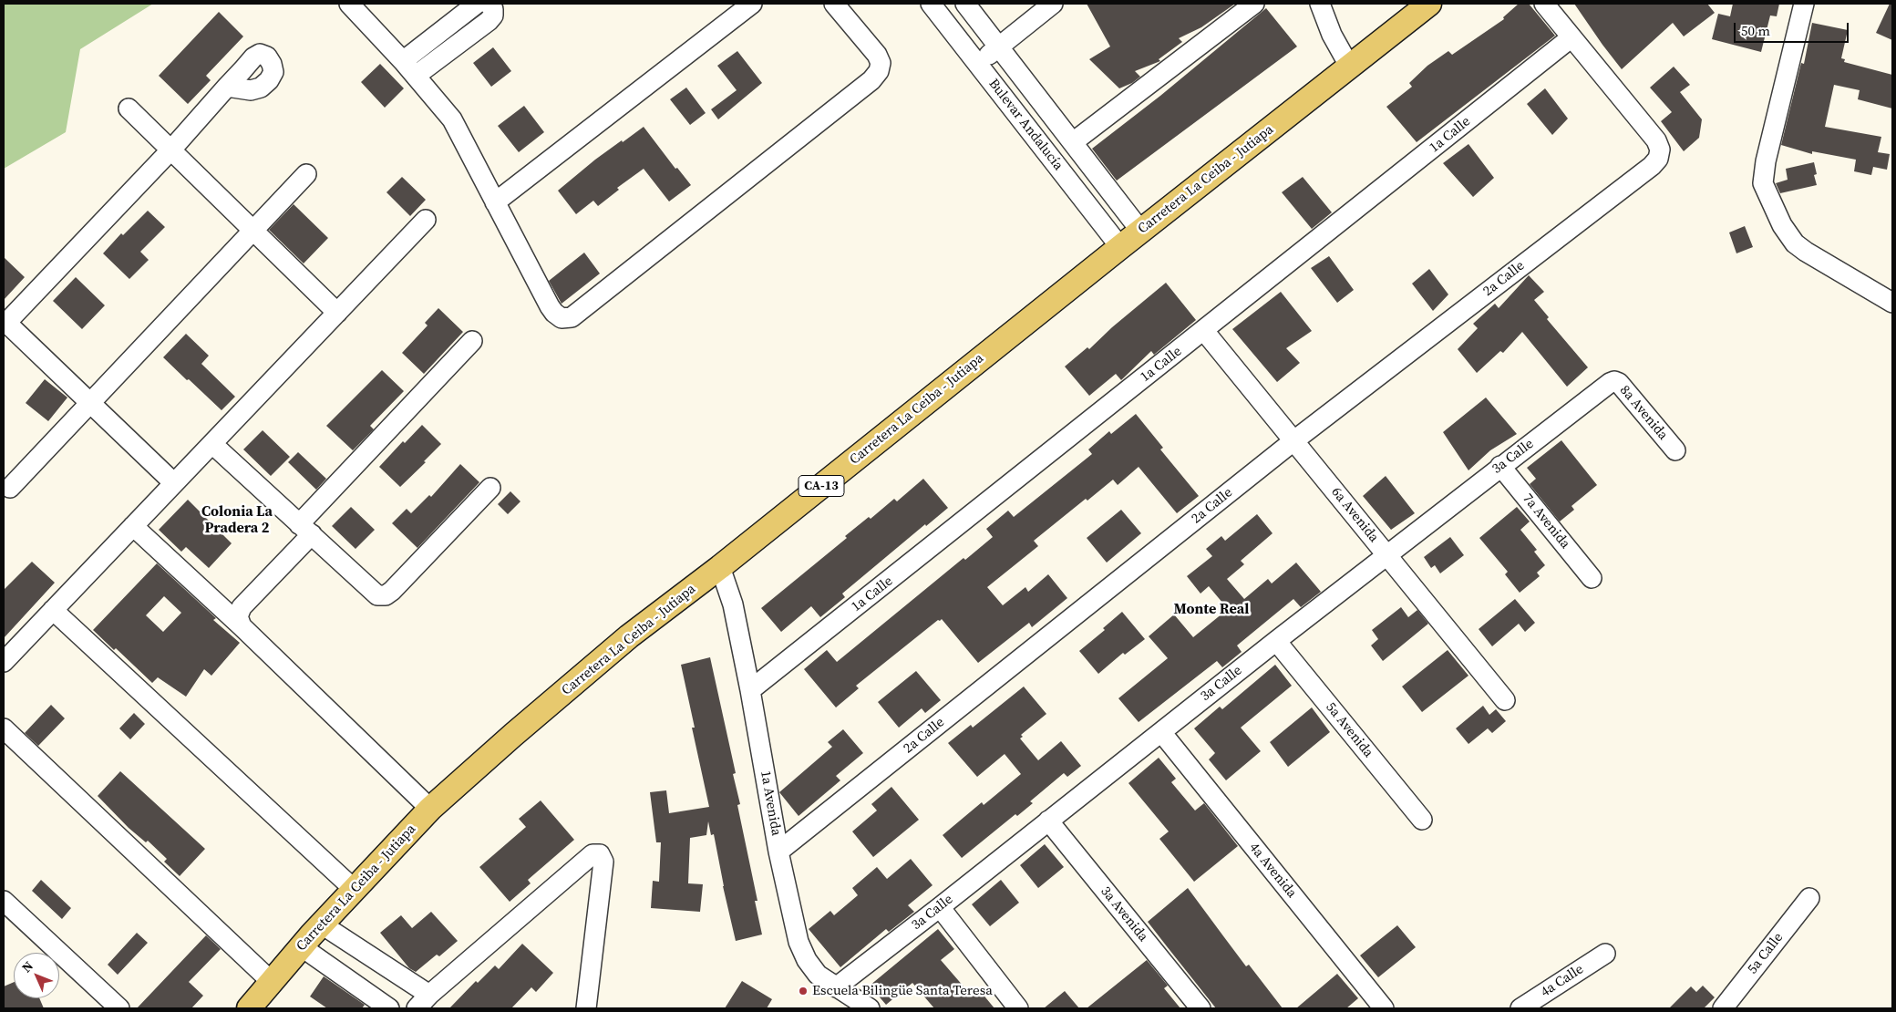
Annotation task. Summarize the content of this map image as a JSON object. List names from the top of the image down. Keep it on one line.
{"streets":{"main road":["Carretera La Ceiba - Jutiapa","CA-13"],"street":["Bulevar Andalucía","1a Calle","2a Calle","8a Avenida","3a Calle","6a Avenida","7a Avenida","5a Avenida","1a Avenida","4a Avenida","3a Avenida","5a Calle","4a Calle"]},"crossings":[["Bulevar Andalucía","Carretera La Ceiba - Jutiapa"],["1a Calle","2a Calle"],["1a Calle","6a Avenida"],["1a Calle","1a Avenida"],["Carretera La Ceiba - Jutiapa","1a Avenida"],["2a Calle","6a Avenida"],["2a Calle","1a Avenida"],["8a Avenida","3a Calle"],["3a Calle","6a Avenida"],["3a Calle","7a Avenida"],["3a Calle","5a Avenida"],["3a Calle","1a Avenida"],["3a Calle","4a Avenida"],["3a Calle","3a Avenida"]],"districts":["Colonia La Pradera 2","Monte Real"],"places":["Escuela Bilingüe Santa Teresa"],"scale_bar":"50 m","north":"top left"}
